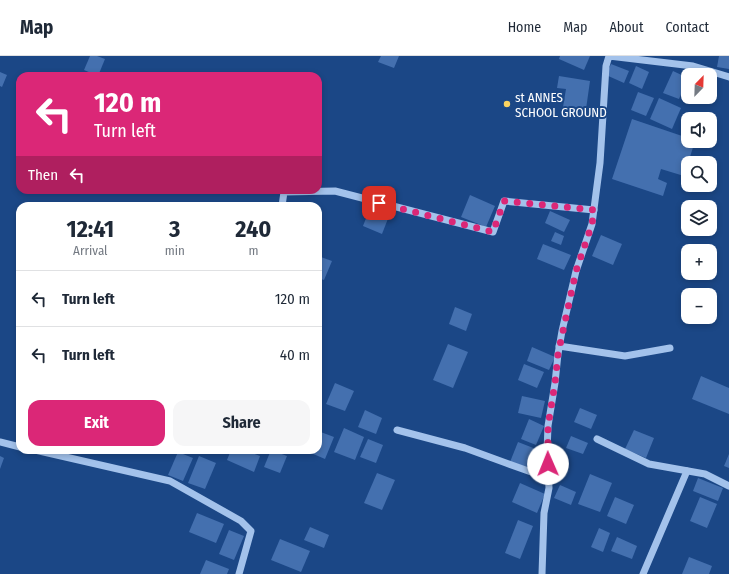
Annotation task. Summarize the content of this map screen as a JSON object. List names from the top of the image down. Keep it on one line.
{"places":["st ANNES SCHOOL GROUND"],"north":"top right","page":{"header":"Map","nav":["Home","Map","About","Contact"],"map_buttons":["+","−"],"turn":["120 m","Turn left"],"then":"Then","eta":["12:41","Arrival","3","min","240","m"],"list":[{"name":"Turn left","value":"120 m"},{"name":"Turn left","value":"40 m"}],"buttons":["Exit","Share"]}}
